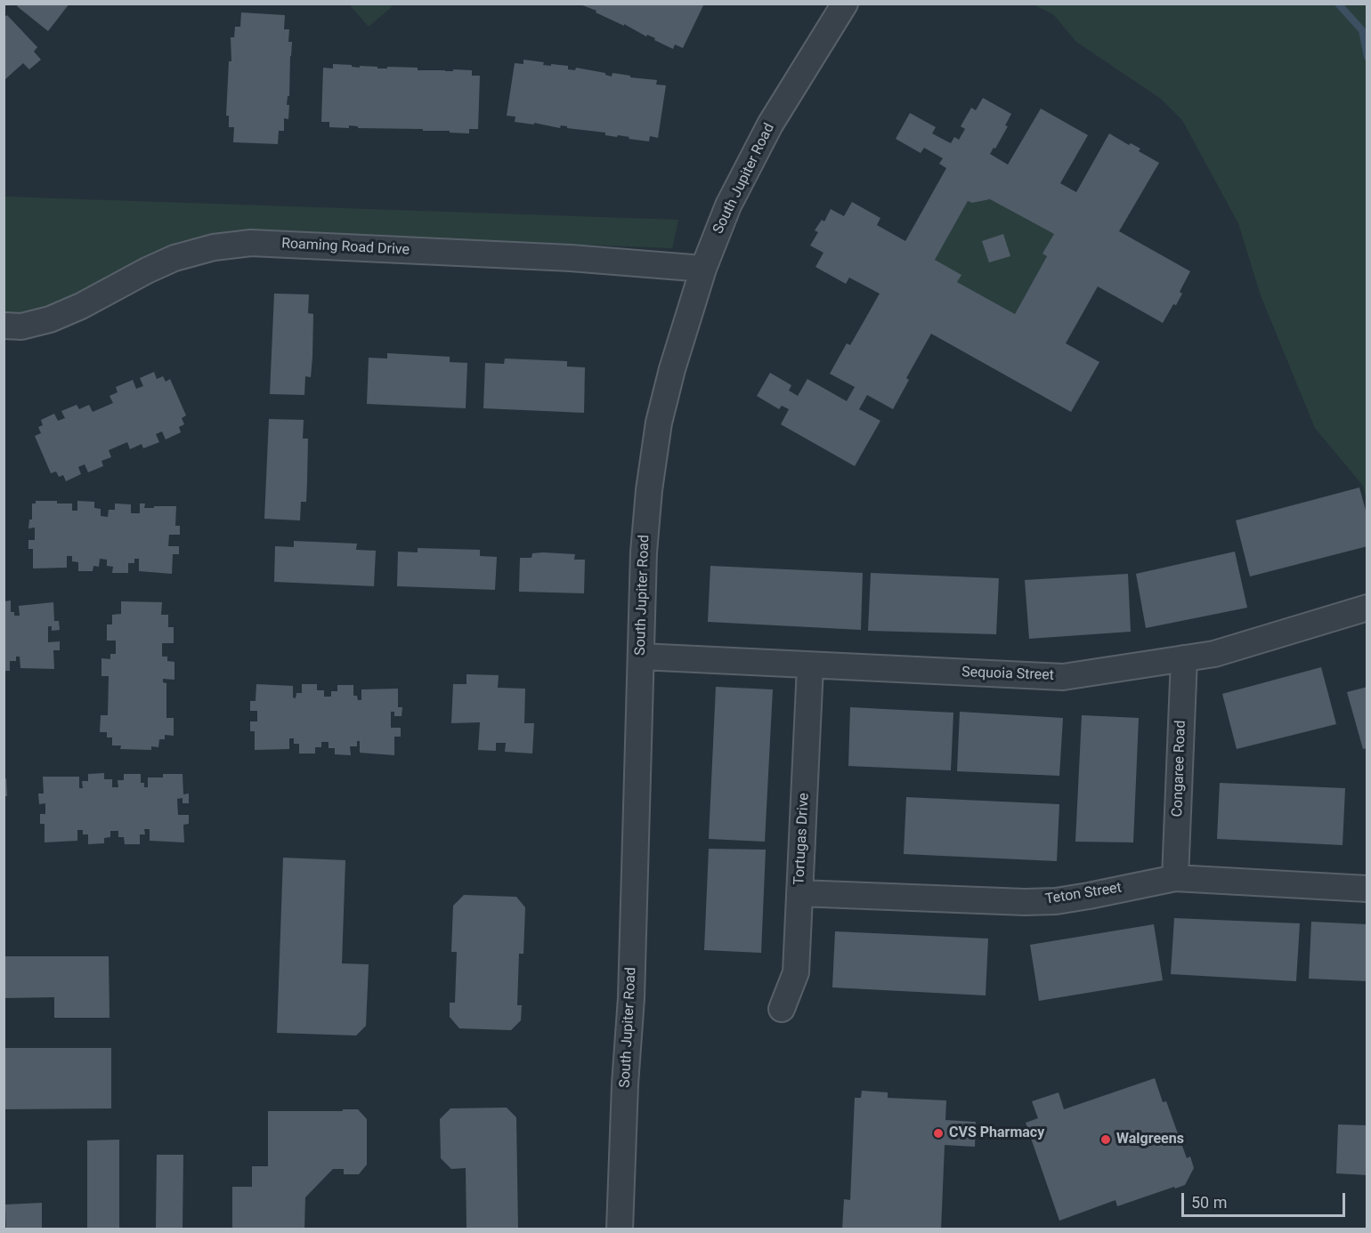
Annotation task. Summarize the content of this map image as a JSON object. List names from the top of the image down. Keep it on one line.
{"streets":{"street":["South Jupiter Road","Roaming Road Drive","Sequoia Street","Congaree Road","Tortugas Drive","Teton Street"]},"crossings":[["South Jupiter Road","Roaming Road Drive"],["South Jupiter Road","Sequoia Street"],["Sequoia Street","Congaree Road"],["Sequoia Street","Tortugas Drive"],["Congaree Road","Teton Street"],["Tortugas Drive","Teton Street"]],"places":["CVS Pharmacy","Walgreens"],"scale_bar":"50 m"}
